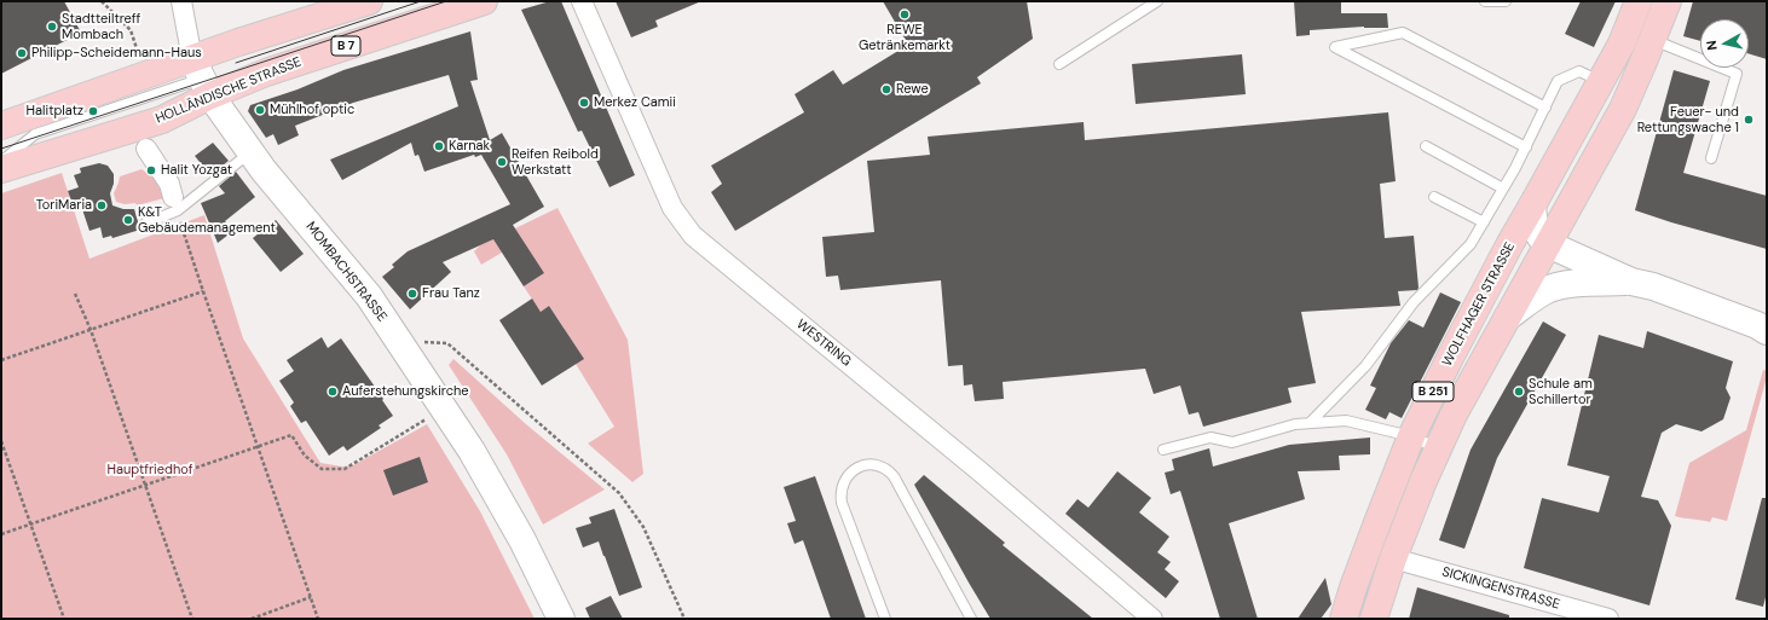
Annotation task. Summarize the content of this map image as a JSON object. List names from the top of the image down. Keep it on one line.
{"streets":{"main road":["B 7","HOLLÄNDISCHE STRASSE","WOLFHAGER STRASSE","B 251"],"street":["MOMBACHSTRASSE","WESTRING","SICKINGENSTRASSE"]},"crossings":[["HOLLÄNDISCHE STRASSE","MOMBACHSTRASSE"],["WOLFHAGER STRASSE","SICKINGENSTRASSE"]],"parks":["Hauptfriedhof"],"places":["REWE Getränkemarkt","Stadtteiltreff Mombach","Philipp-Scheidemann-Haus","Rewe","Merkez Camii","Mühlhof optic","Halitplatz","Feuer- und Rettungswache 1","Karnak","Reifen Reibold Werkstatt","Halit Yozgat","ToriMaria","K&T Gebäudemanagement","Frau Tanz","Auferstehungskirche","Schule am Schillertor"],"north":"left"}
